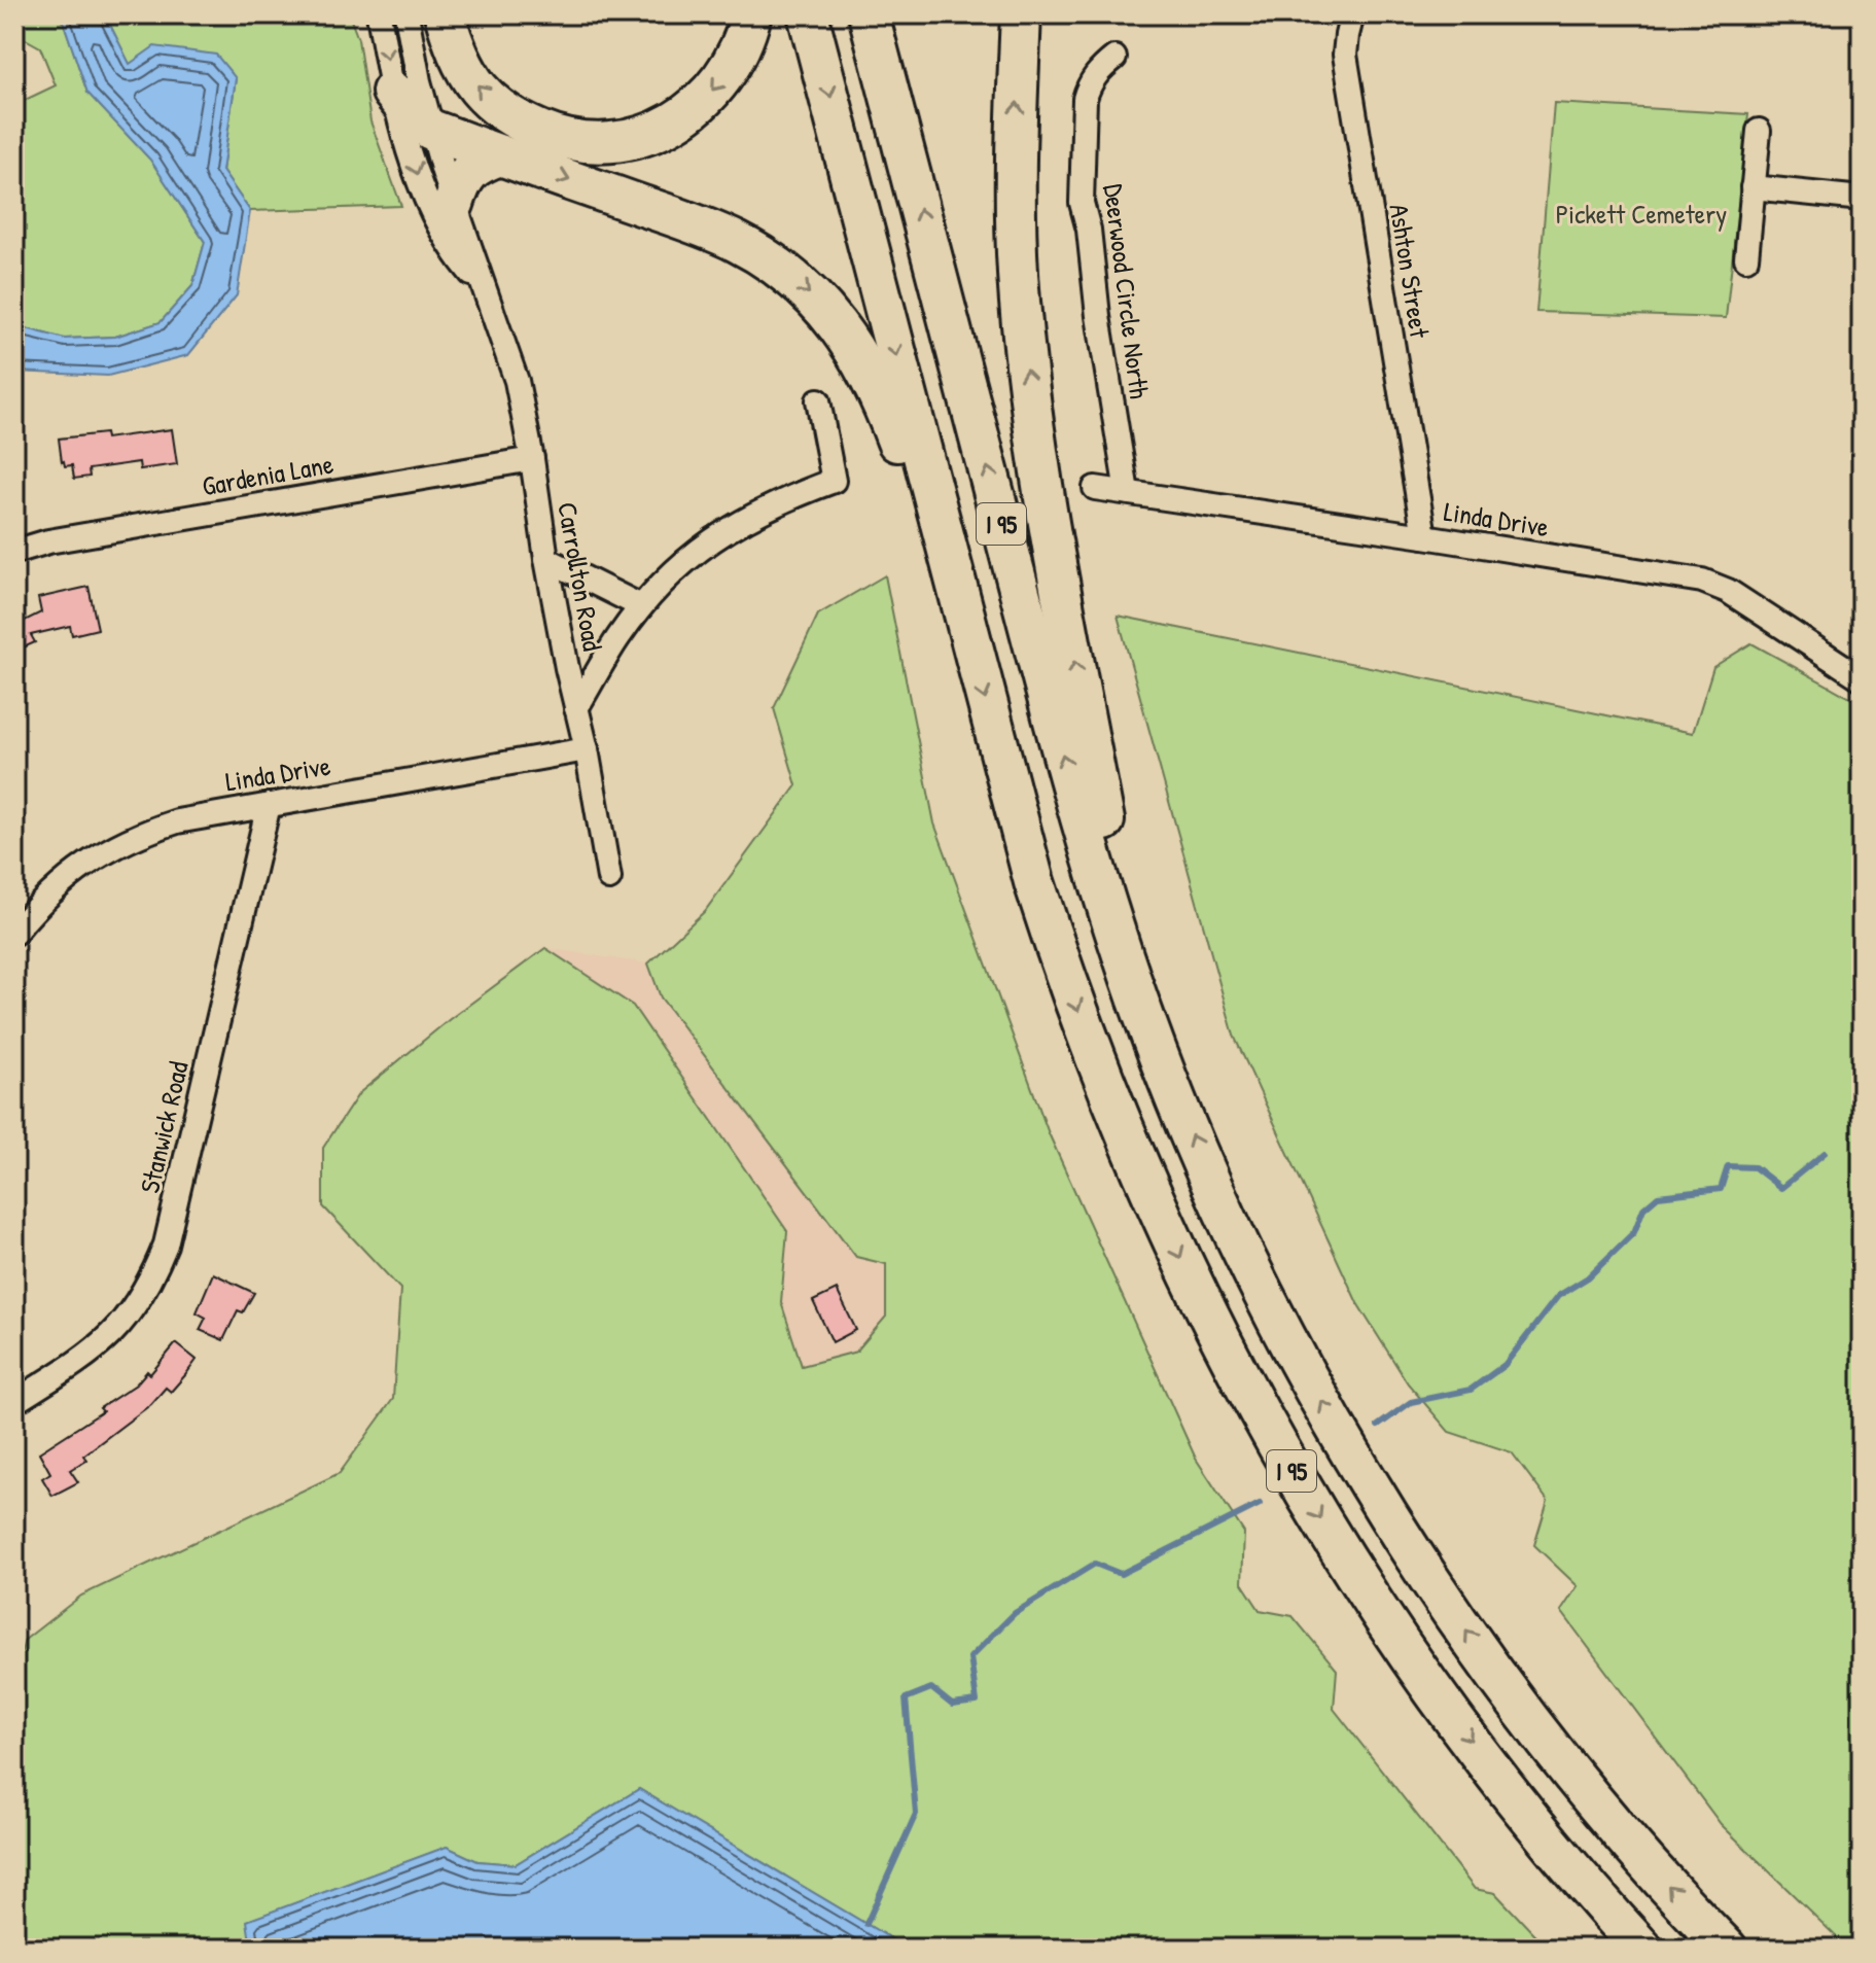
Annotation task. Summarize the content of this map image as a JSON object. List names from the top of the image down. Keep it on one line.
{"streets":{"highway":["I 95"],"street":["Ashton Street","Deerwood Circle North","Gardenia Lane","Linda Drive","Carrollton Road","Stanwick Road"]},"crossings":[["Ashton Street","Linda Drive"],["Deerwood Circle North","Linda Drive"],["Gardenia Lane","Carrollton Road"],["Linda Drive","Carrollton Road"],["Linda Drive","Stanwick Road"]],"parks":["Pickett Cemetery"]}
